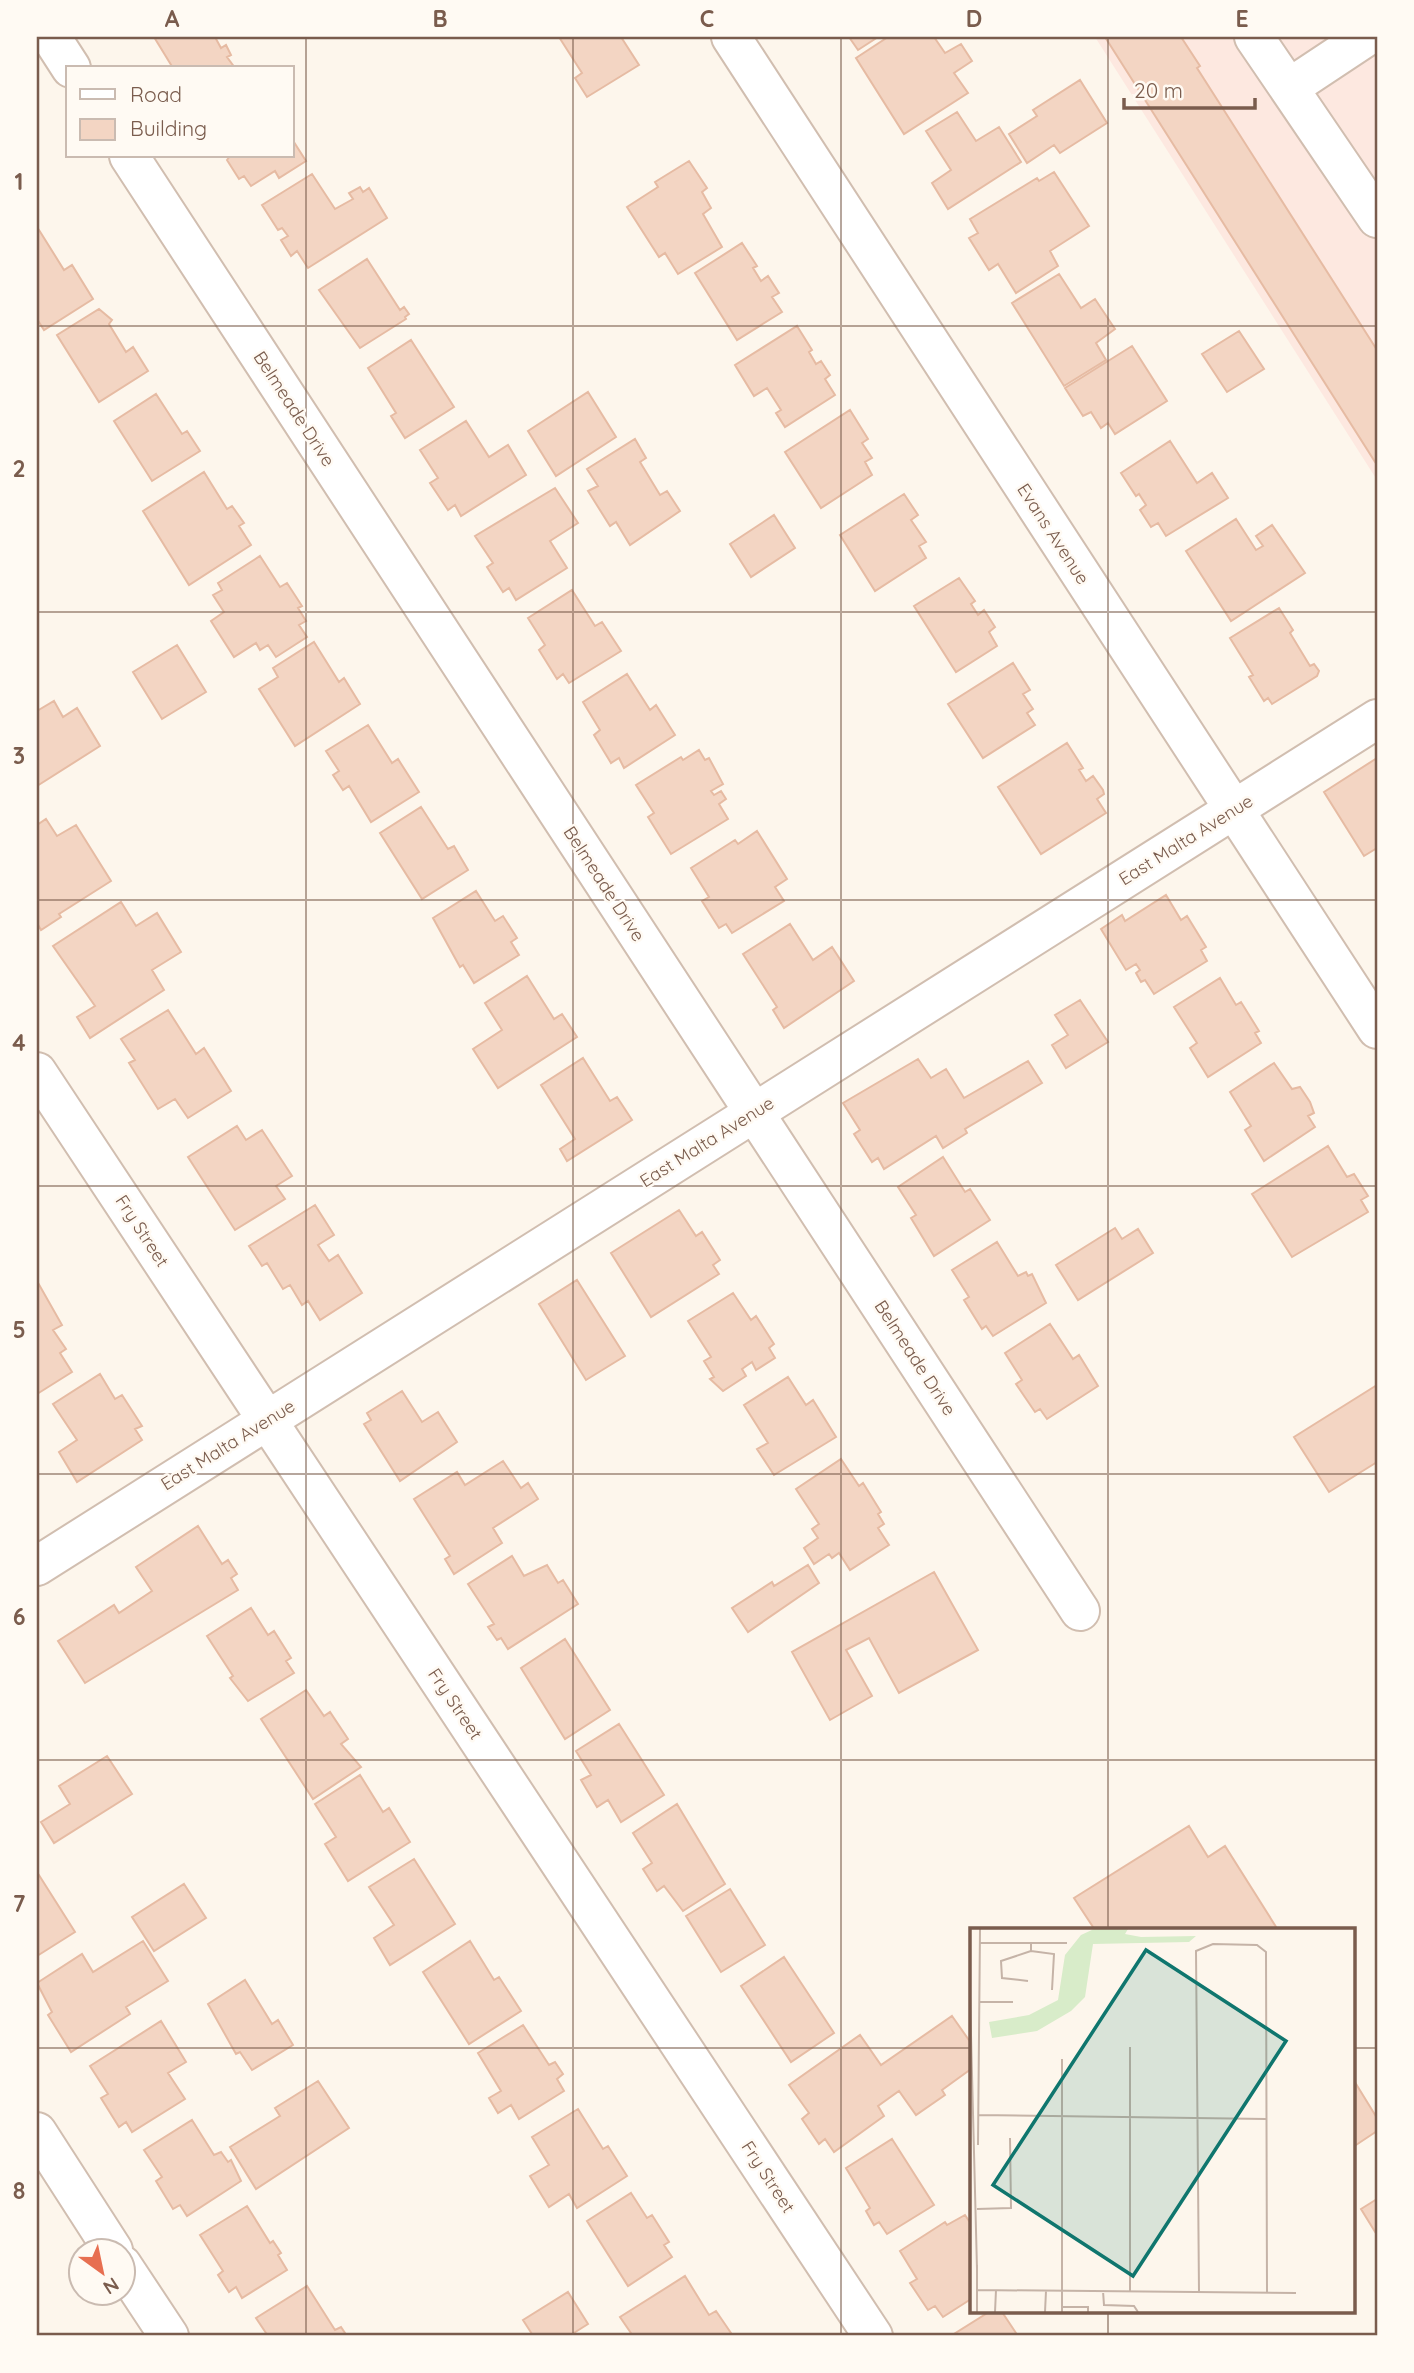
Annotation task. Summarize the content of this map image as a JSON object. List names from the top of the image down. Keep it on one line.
{"streets":{"street":["Belmeade Drive","Evans Avenue","East Malta Avenue","Fry Street"]},"crossings":[["Belmeade Drive","East Malta Avenue"],["Evans Avenue","East Malta Avenue"],["East Malta Avenue","Fry Street"]],"legend":["Road","Building"],"scale_bar":"20 m","north":"bottom right","grid":{"columns":["A","B","C","D","E"],"rows":["1","2","3","4","5","6","7","8"]}}
